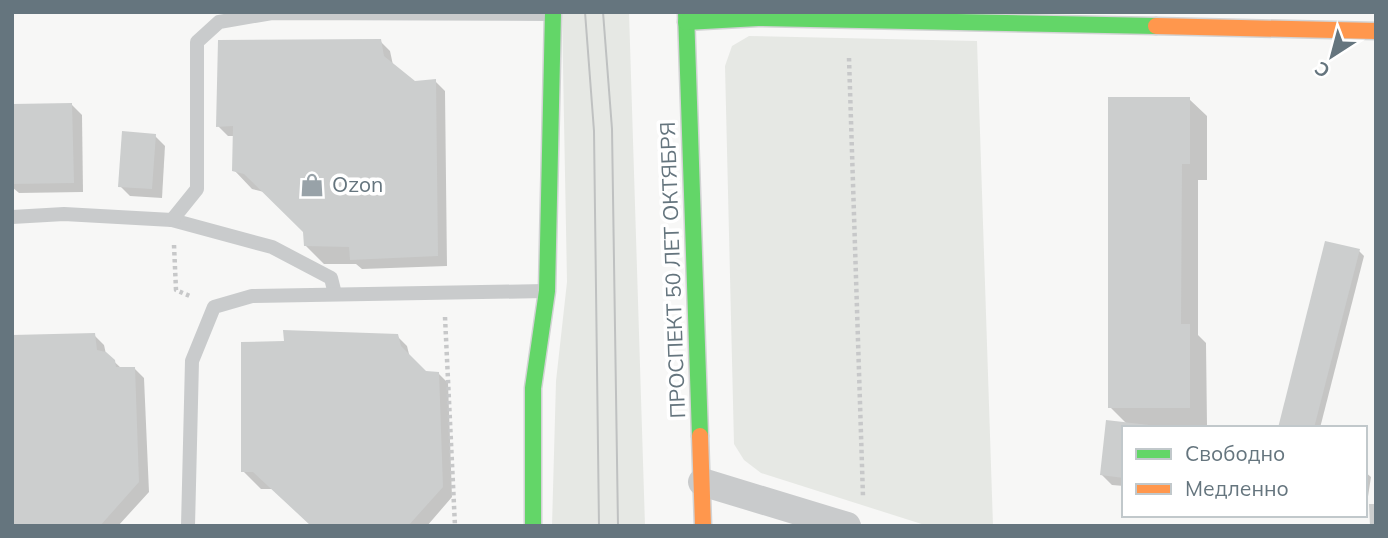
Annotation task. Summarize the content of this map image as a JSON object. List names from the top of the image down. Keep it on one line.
{"streets":{"street":["ПРОСПЕКТ 50 ЛЕТ ОКТЯБРЯ"]},"places":{"shop":["Ozon"]},"legend":["Свободно","Медленно"],"north":"bottom left"}
